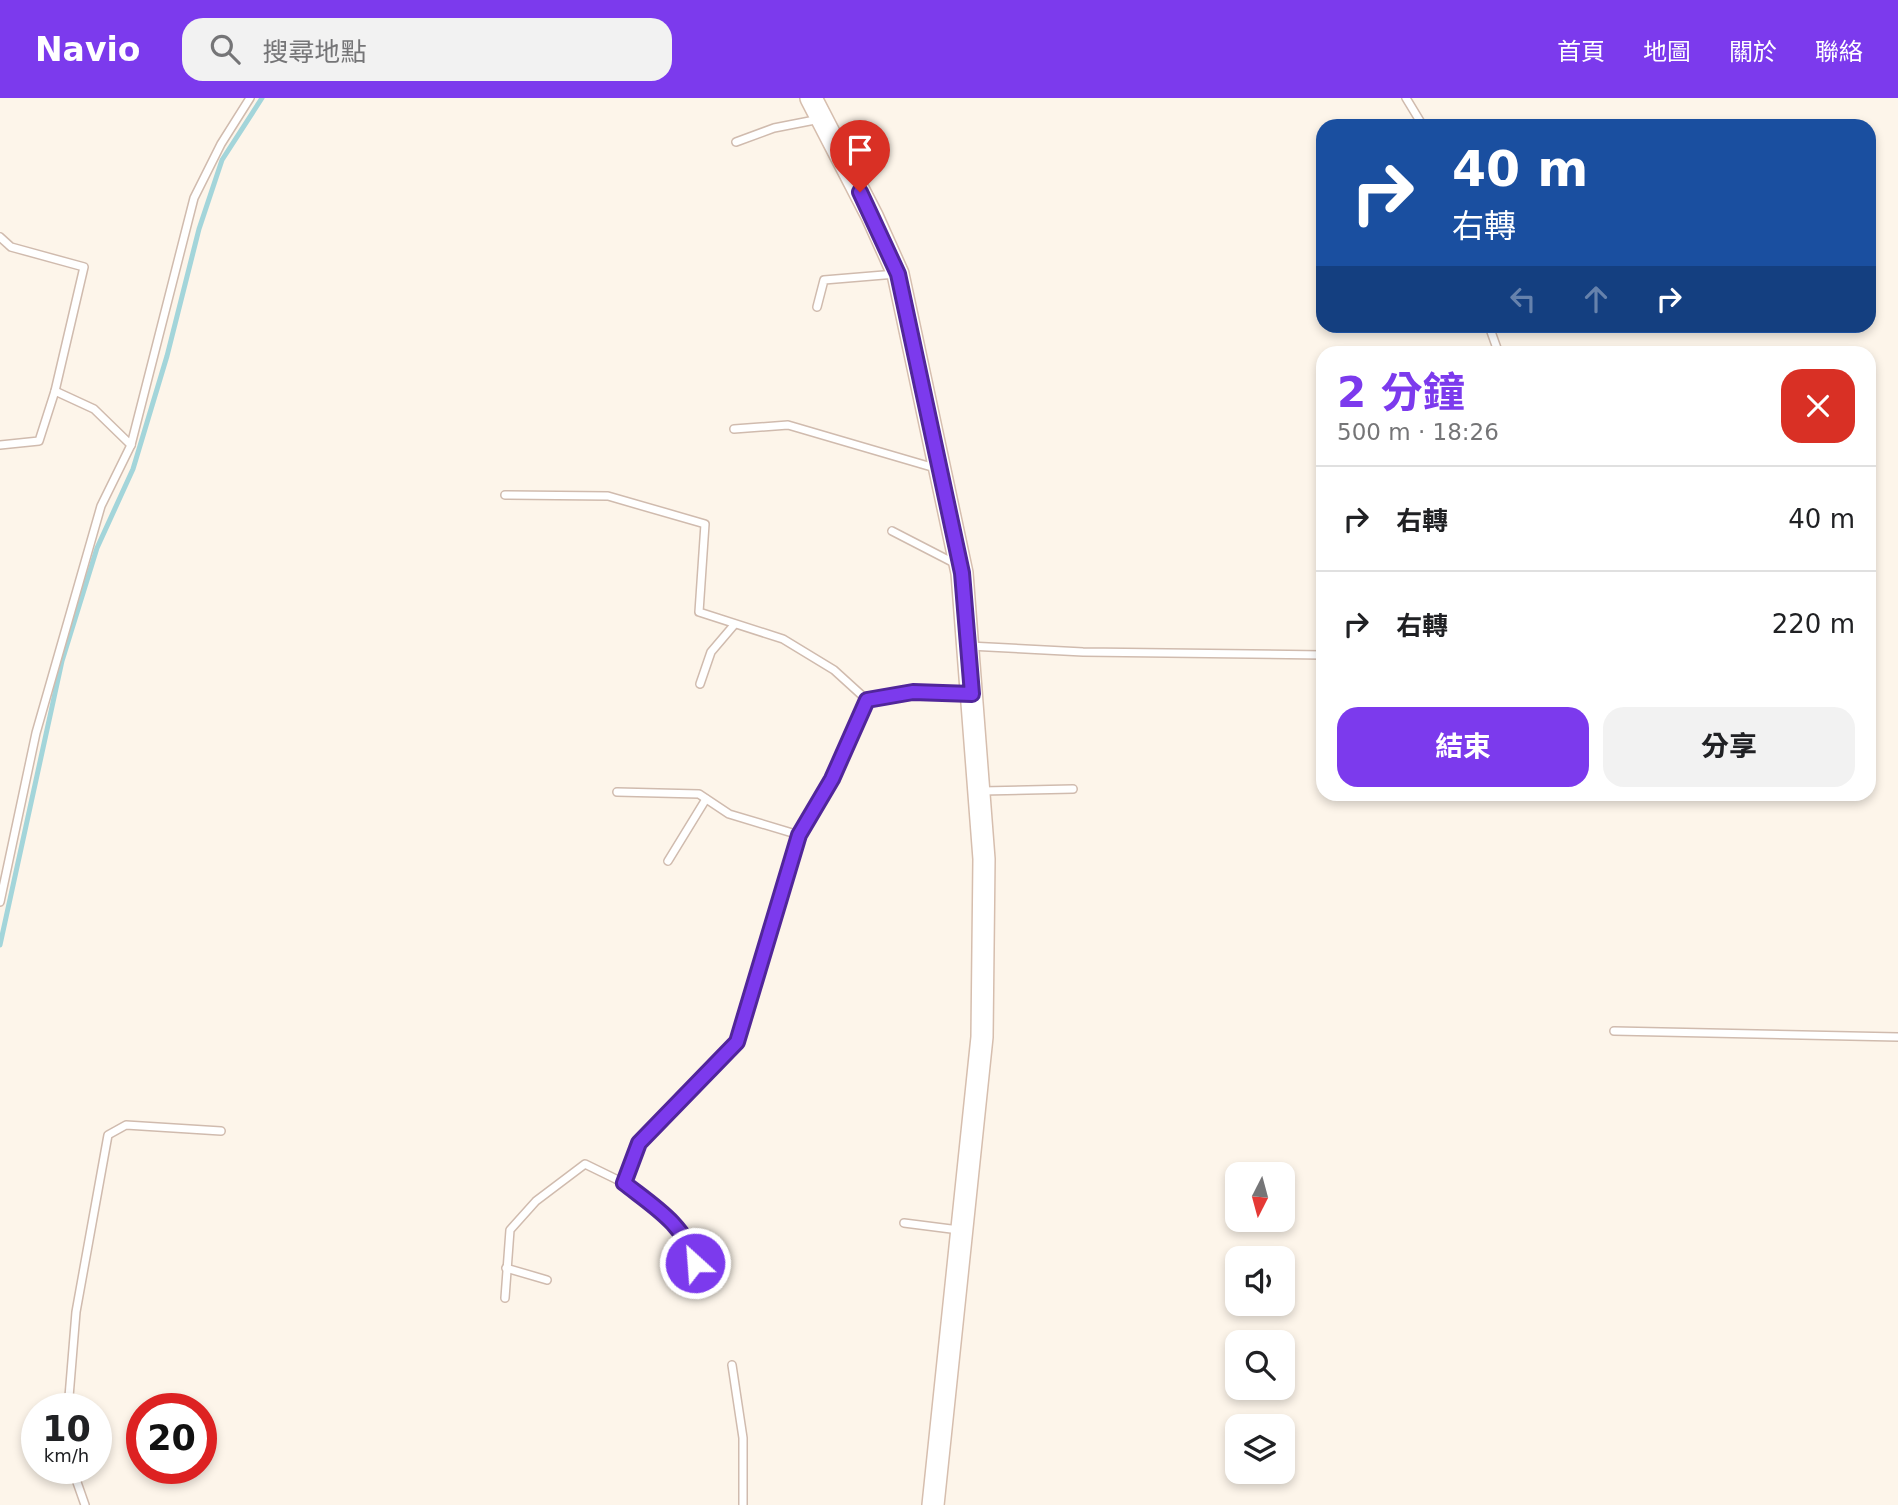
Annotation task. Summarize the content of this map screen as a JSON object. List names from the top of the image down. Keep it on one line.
{"north":"bottom","page":{"header":"Navio","search":"搜尋地點","nav":["首頁","地圖","關於","聯絡"],"turn":["40 m","右轉"],"heading":["2 分鐘","500 m · 18:26"],"list":[{"name":"右轉","value":"40 m"},{"name":"右轉","value":"220 m"}],"buttons":["結束","分享"],"speed":"10 km/h","limit":"20"}}
